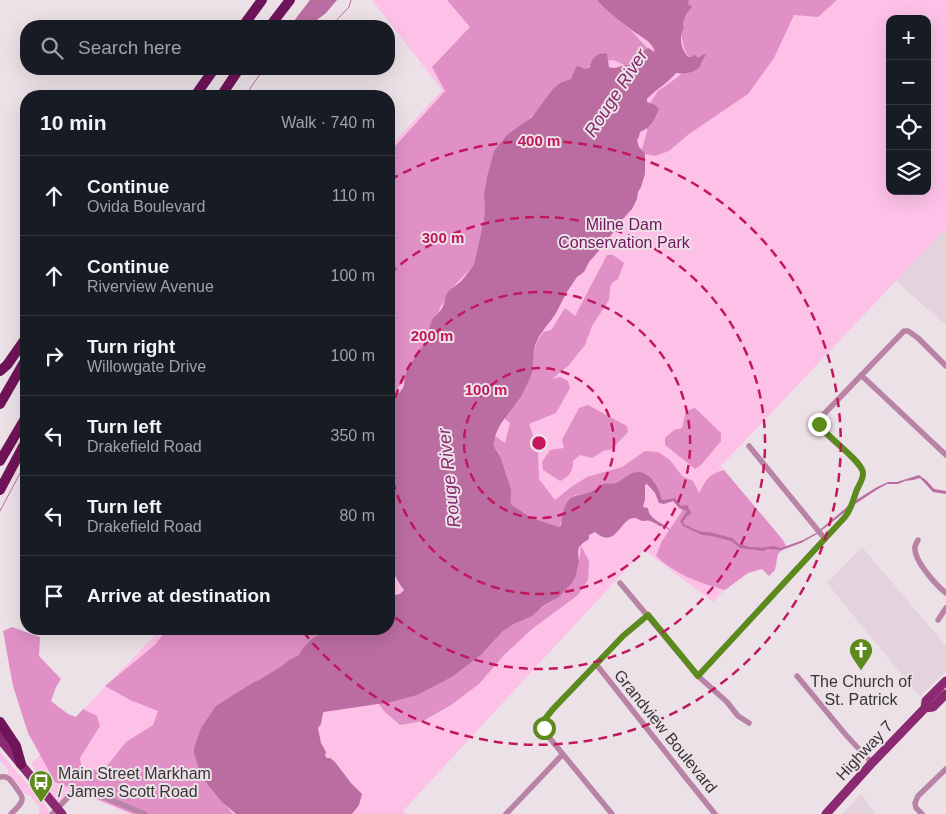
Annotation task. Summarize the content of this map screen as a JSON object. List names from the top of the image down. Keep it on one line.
{"streets":{"main road":["Highway 7"],"street":["Grandview Boulevard"]},"water":["Rouge River"],"parks":["Milne Dam Conservation Park"],"places":{"church":["The Church of St. Patrick"],"bus stop":["Main Street Markham / James Scott Road"]},"page":{"map_buttons":["+","−"],"search":"Search here","heading":["10 min","Walk · 740 m"],"list":[["Continue","Ovida Boulevard","110 m"],["Continue","Riverview Avenue","100 m"],["Turn right","Willowgate Drive","100 m"],["Turn left","Drakefield Road","350 m"],["Turn left","Drakefield Road","80 m"],"Arrive at destination"]},"rings":["400 m","300 m","200 m","100 m"]}
